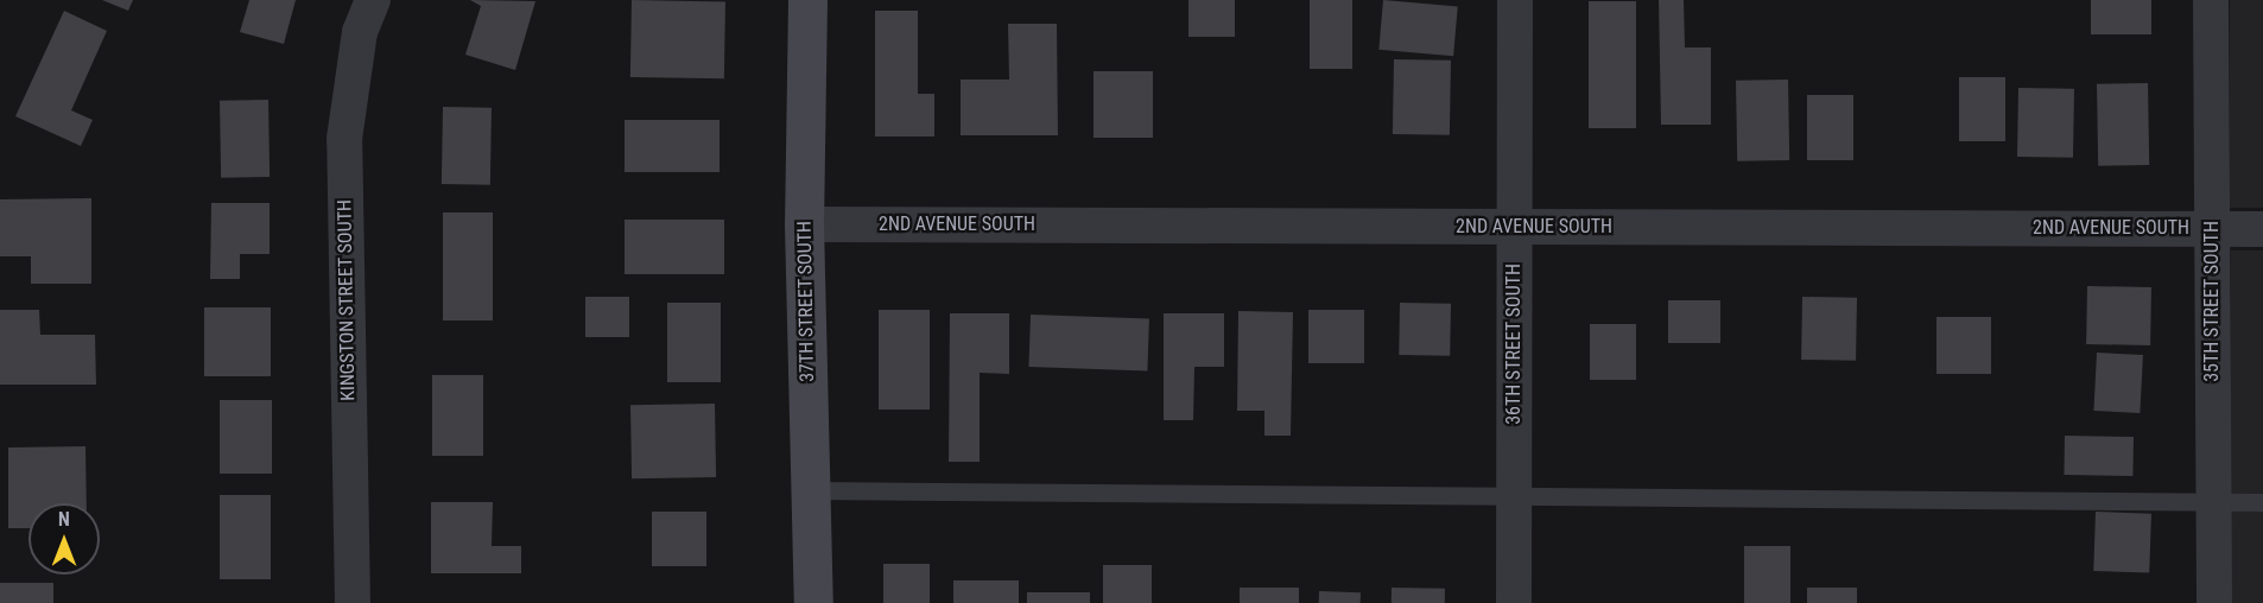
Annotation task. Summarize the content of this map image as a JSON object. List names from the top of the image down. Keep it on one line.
{"streets":{"street":["2ND AVENUE SOUTH","KINGSTON STREET SOUTH","37TH STREET SOUTH","35TH STREET SOUTH","36TH STREET SOUTH"]},"crossings":[["2ND AVENUE SOUTH","37TH STREET SOUTH"],["2ND AVENUE SOUTH","35TH STREET SOUTH"],["2ND AVENUE SOUTH","36TH STREET SOUTH"]],"north":"top"}
